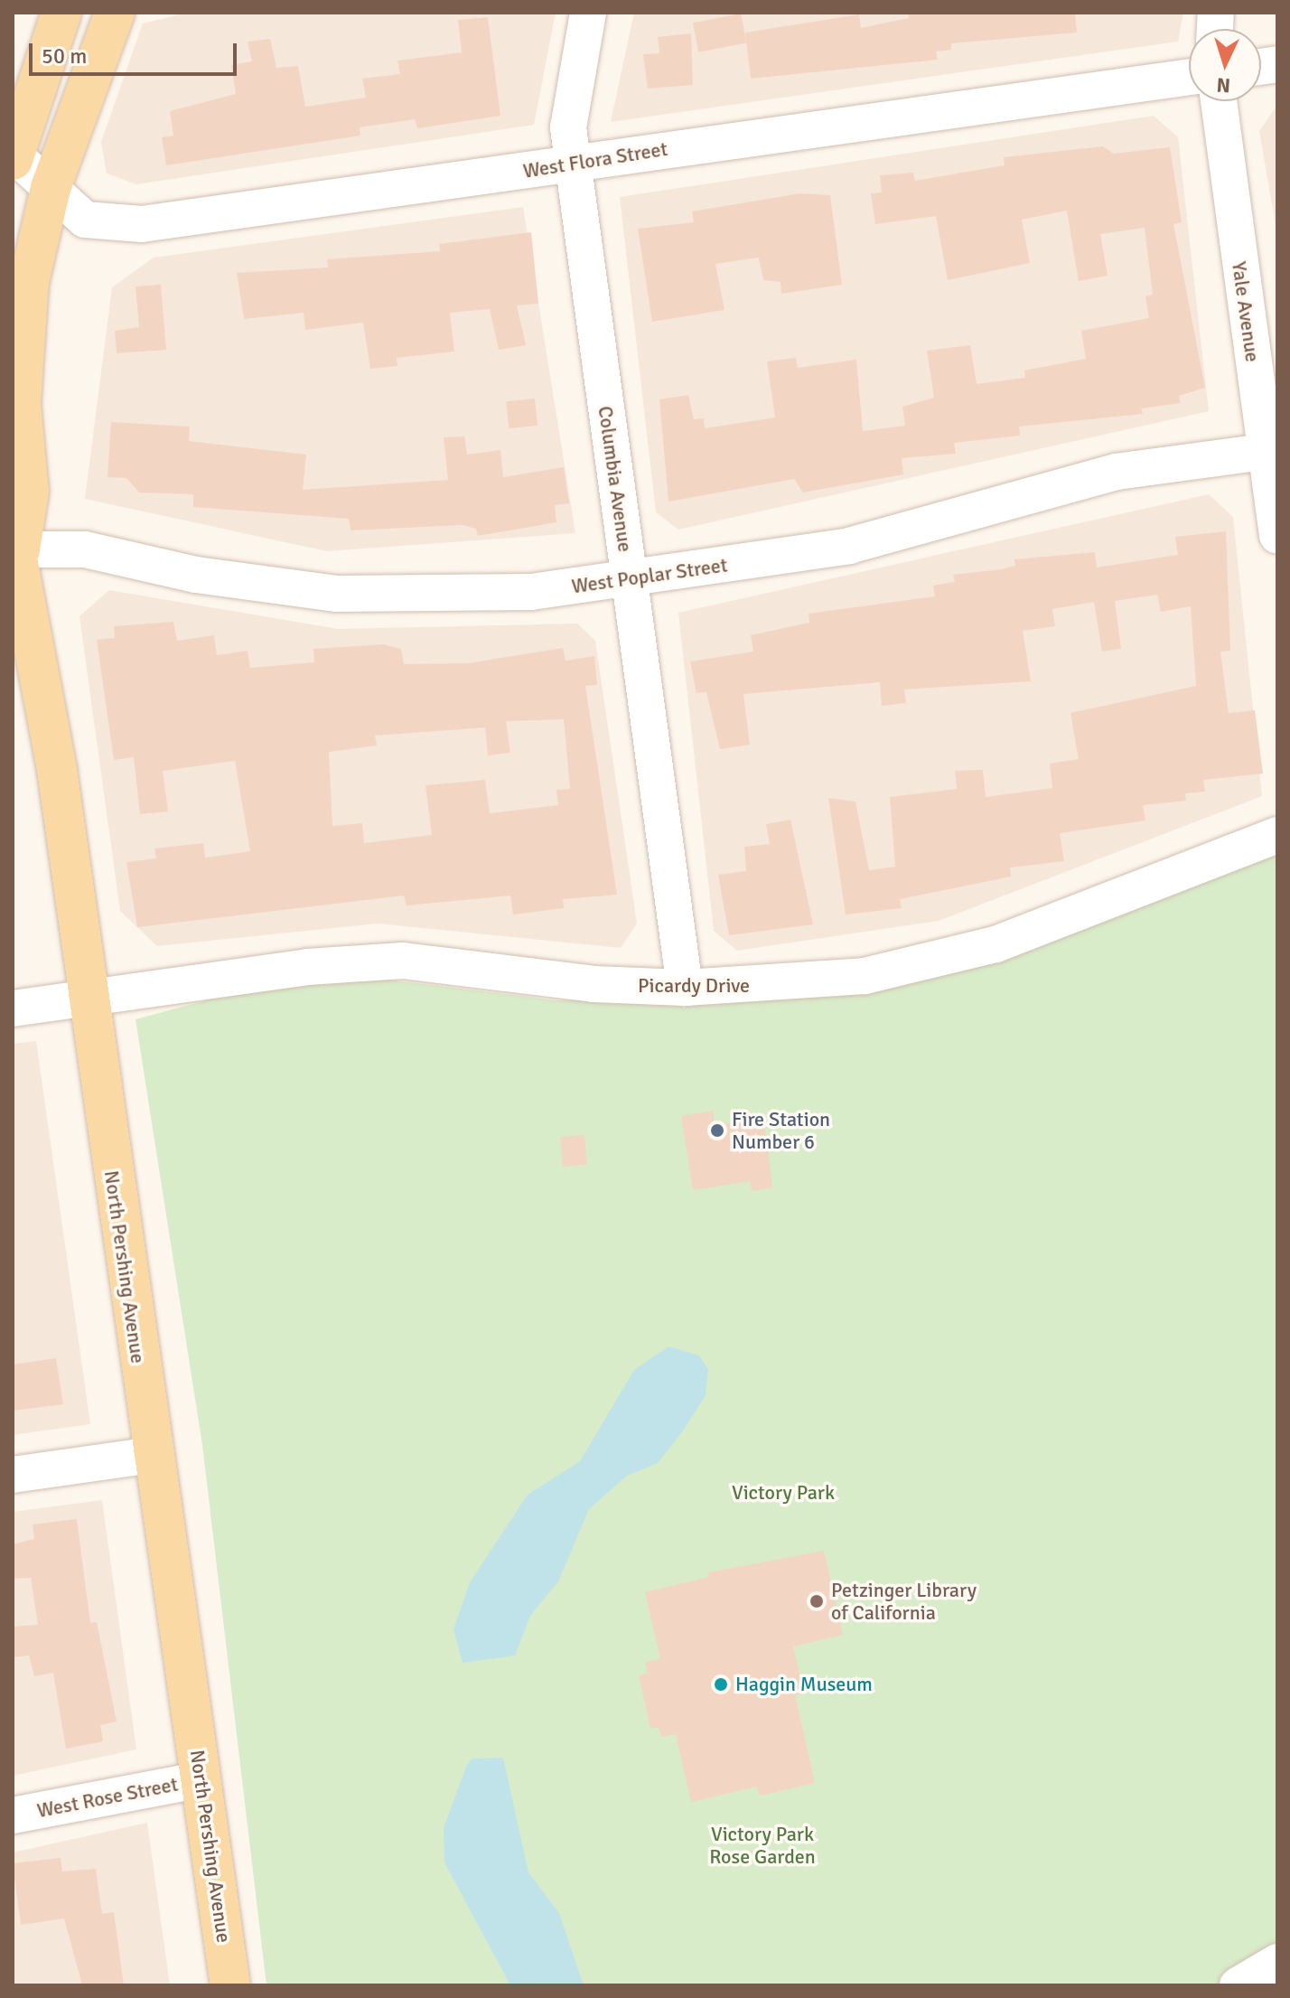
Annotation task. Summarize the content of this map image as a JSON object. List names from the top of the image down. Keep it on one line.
{"streets":{"main road":["North Pershing Avenue"],"street":["West Flora Street","Yale Avenue","Columbia Avenue","West Poplar Street","Picardy Drive","West Rose Street"]},"crossings":[["West Flora Street","Columbia Avenue"],["West Flora Street","North Pershing Avenue"],["Yale Avenue","West Poplar Street"],["Columbia Avenue","West Poplar Street"],["Columbia Avenue","Picardy Drive"],["West Poplar Street","North Pershing Avenue"],["Picardy Drive","North Pershing Avenue"],["North Pershing Avenue","West Rose Street"]],"parks":["Victory Park","Victory Park Rose Garden"],"places":["Fire Station Number 6","Petzinger Library of California","Haggin Museum"],"scale_bar":"50 m","north":"bottom"}
